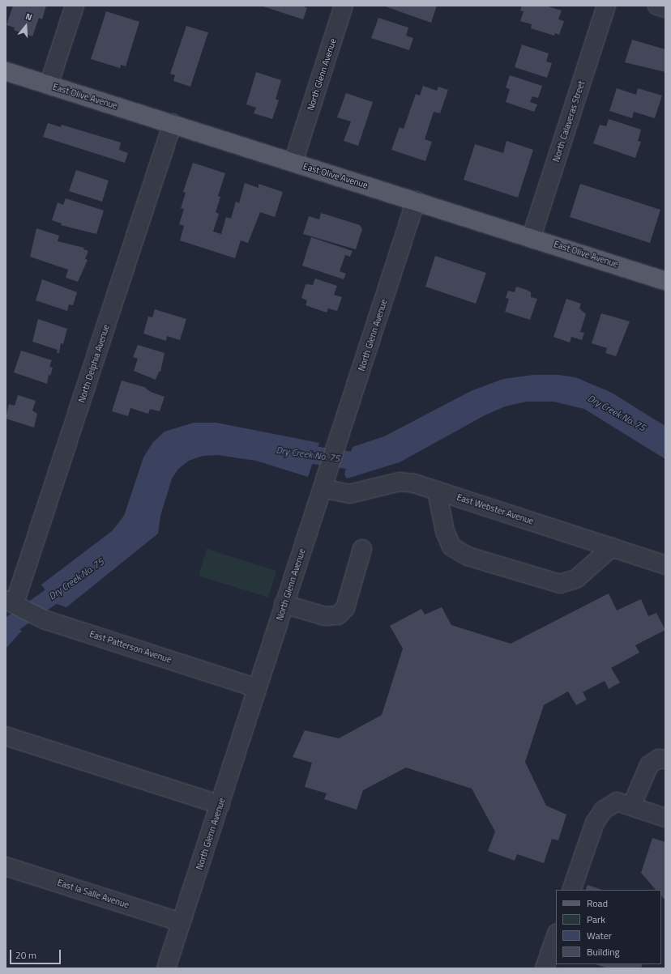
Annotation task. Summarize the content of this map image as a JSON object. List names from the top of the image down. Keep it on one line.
{"streets":{"main road":["East Olive Avenue"],"street":["North Glenn Avenue","North Calaveras Street","North Delphia Avenue","East Webster Avenue","East Patterson Avenue","East la Salle Avenue"]},"crossings":[["North Glenn Avenue","East Olive Avenue"],["North Glenn Avenue","East Webster Avenue"],["North Glenn Avenue","East Patterson Avenue"],["North Glenn Avenue","East la Salle Avenue"],["East Olive Avenue","North Calaveras Street"],["East Olive Avenue","North Delphia Avenue"],["North Delphia Avenue","East Patterson Avenue"]],"water":["Dry Creek No. 75"],"legend":["Road","Park","Water","Building"],"scale_bar":"20 m","north":"top"}
